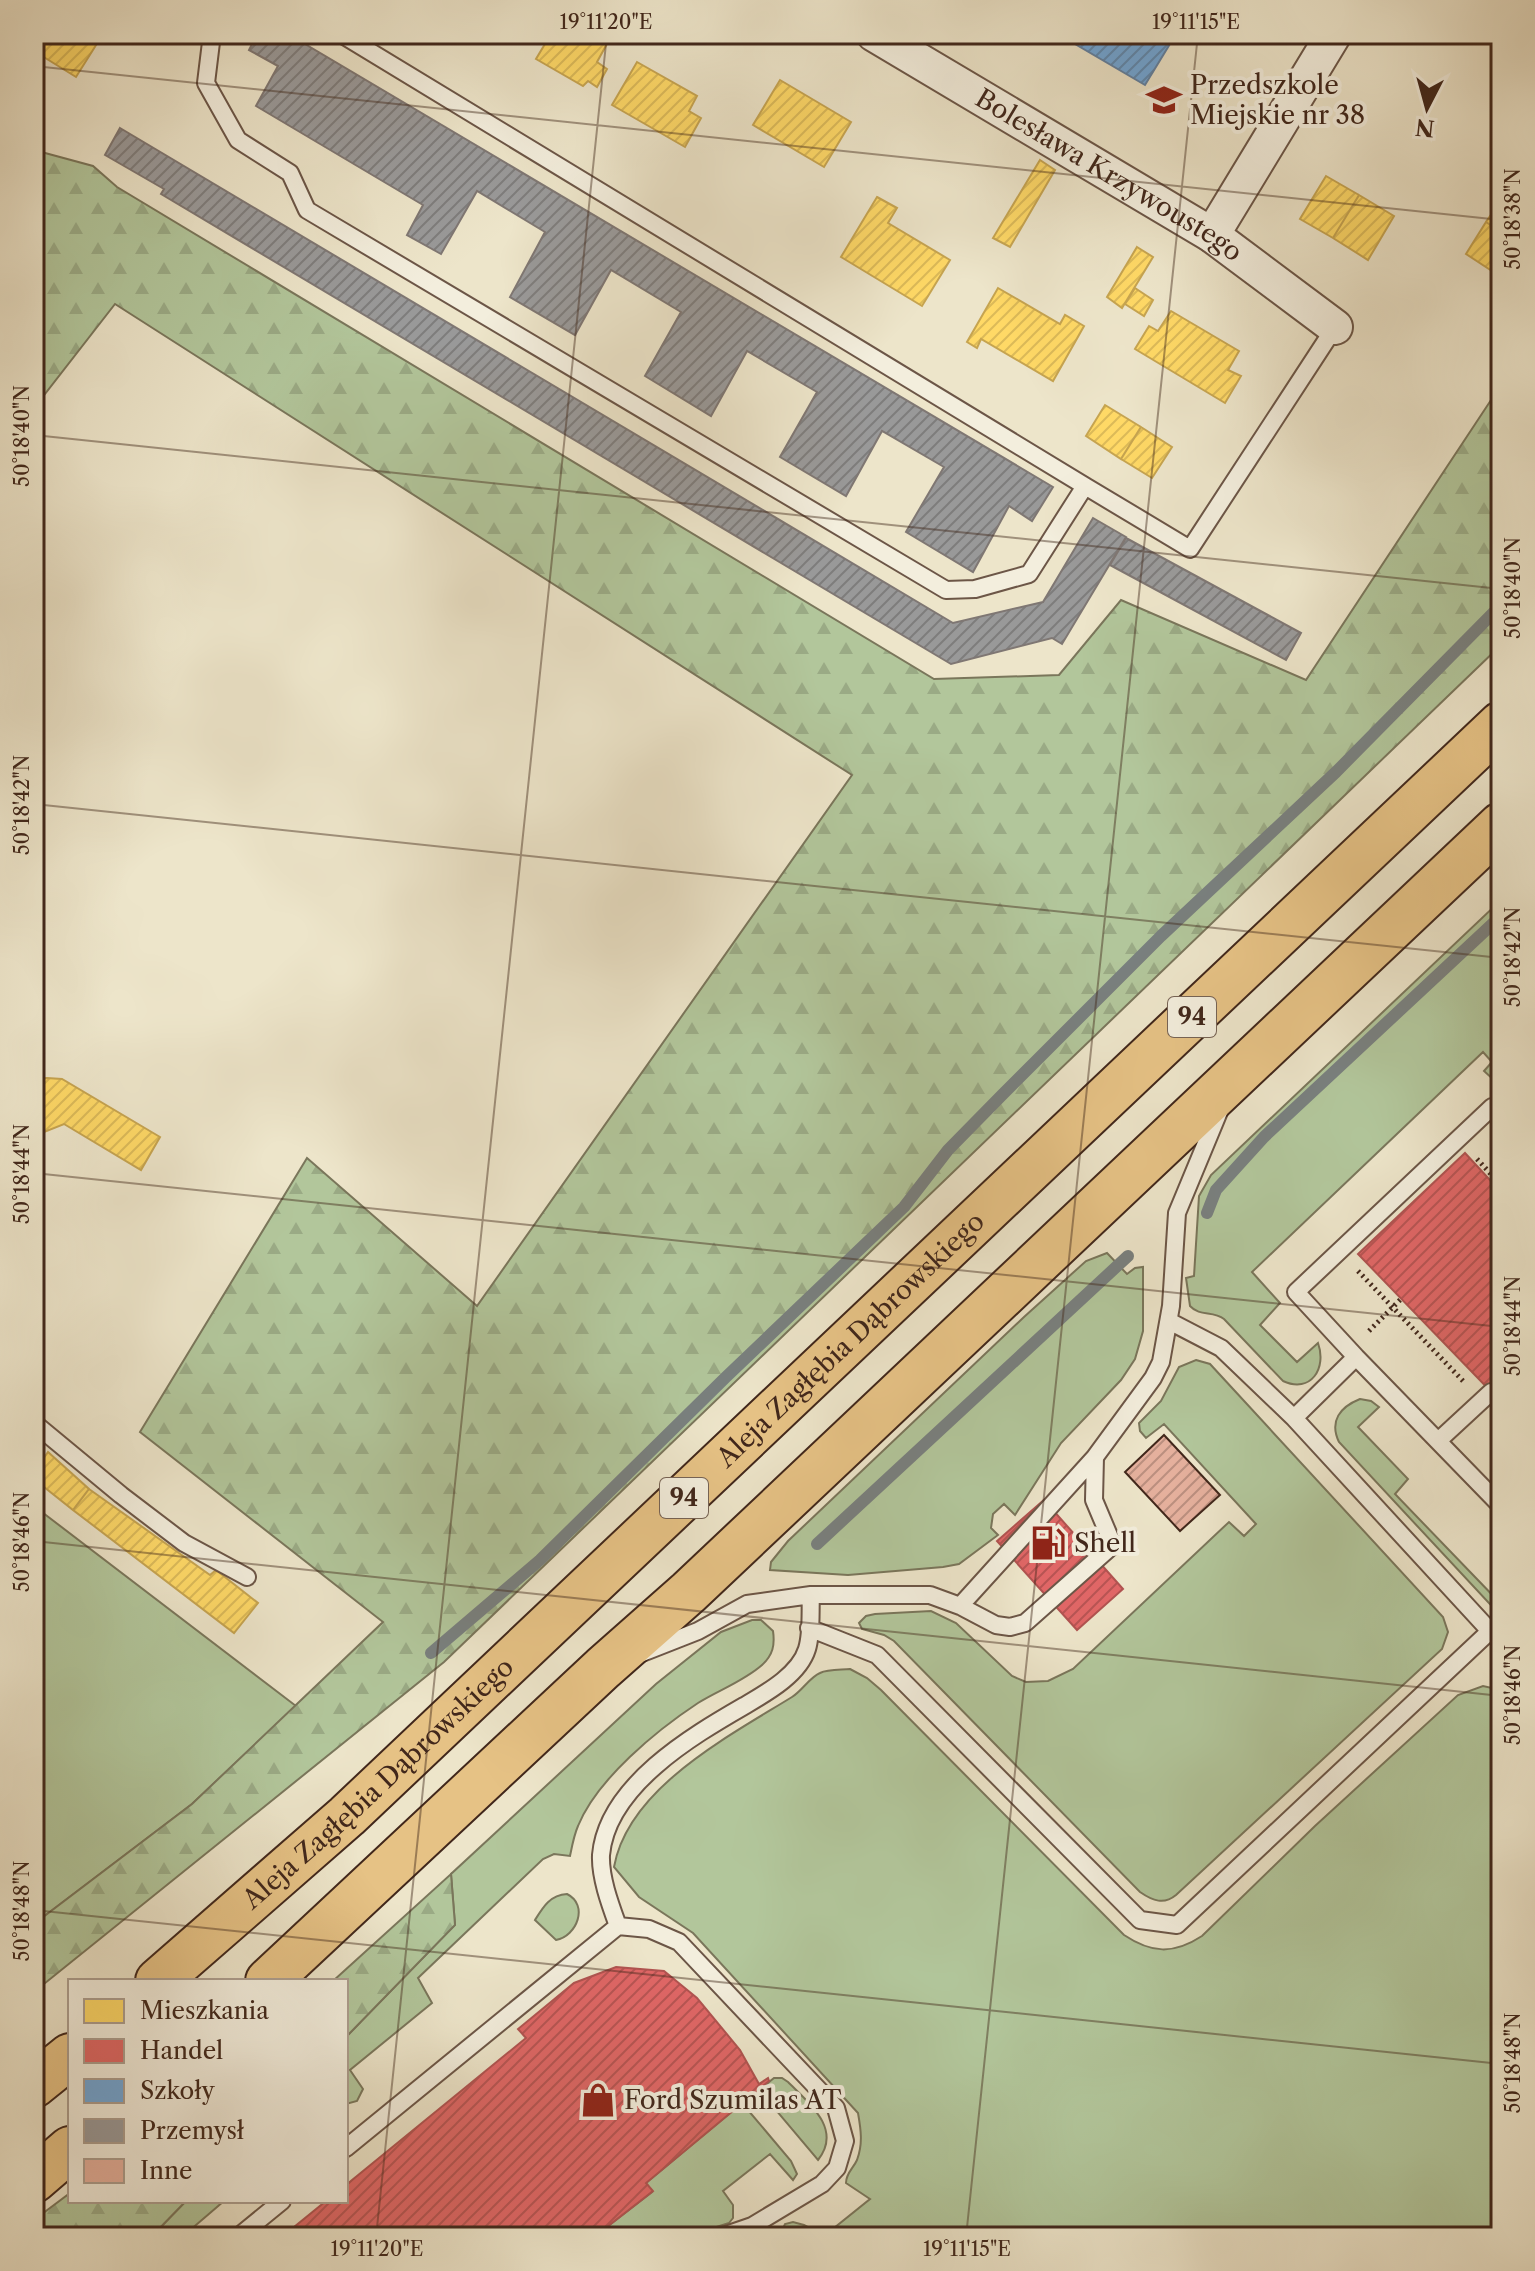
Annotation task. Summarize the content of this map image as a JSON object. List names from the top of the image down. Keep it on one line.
{"streets":{"main road":["94","Aleja Zagłębia Dąbrowskiego"],"street":["Bolesława Krzywoustego"]},"places":{"school or university":["Przedszkole Miejskie nr 38"],"fuel station":["Shell"],"shop":["Ford Szumilas AT"]},"legend":["Mieszkania","Handel","Szkoły","Przemysł","Inne"],"north":"bottom","coordinates":["19°11'20\"E","19°11'15\"E","50°18'38\"N","50°18'40\"N","50°18'42\"N","50°18'44\"N","50°18'46\"N","50°18'48\"N"]}
